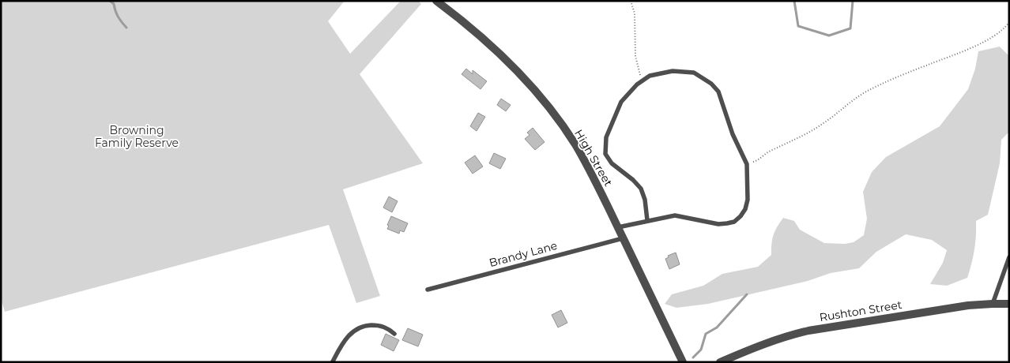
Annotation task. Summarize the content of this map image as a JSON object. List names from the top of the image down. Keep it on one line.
{"streets":{"street":["High Street","Rushton Street"],"lane":["Brandy Lane"]},"crossings":[["High Street","Brandy Lane"]],"parks":["Browning Family Reserve"]}
